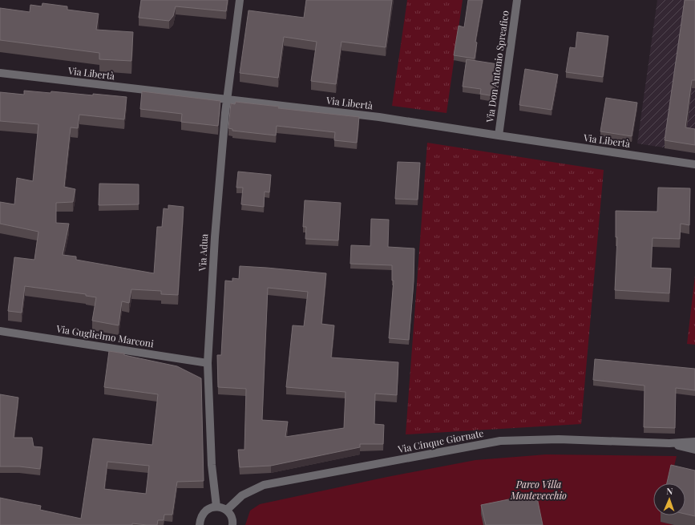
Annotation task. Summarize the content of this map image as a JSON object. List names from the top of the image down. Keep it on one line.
{"streets":{"street":["Via Don Antonio Spreafico","Via Libertà","Via Adua","Via Guglielmo Marconi","Via Cinque Giornate"]},"crossings":[["Via Don Antonio Spreafico","Via Libertà"],["Via Libertà","Via Adua"],["Via Adua","Via Guglielmo Marconi"]],"parks":["Parco Villa Montevecchio"],"north":"top"}
